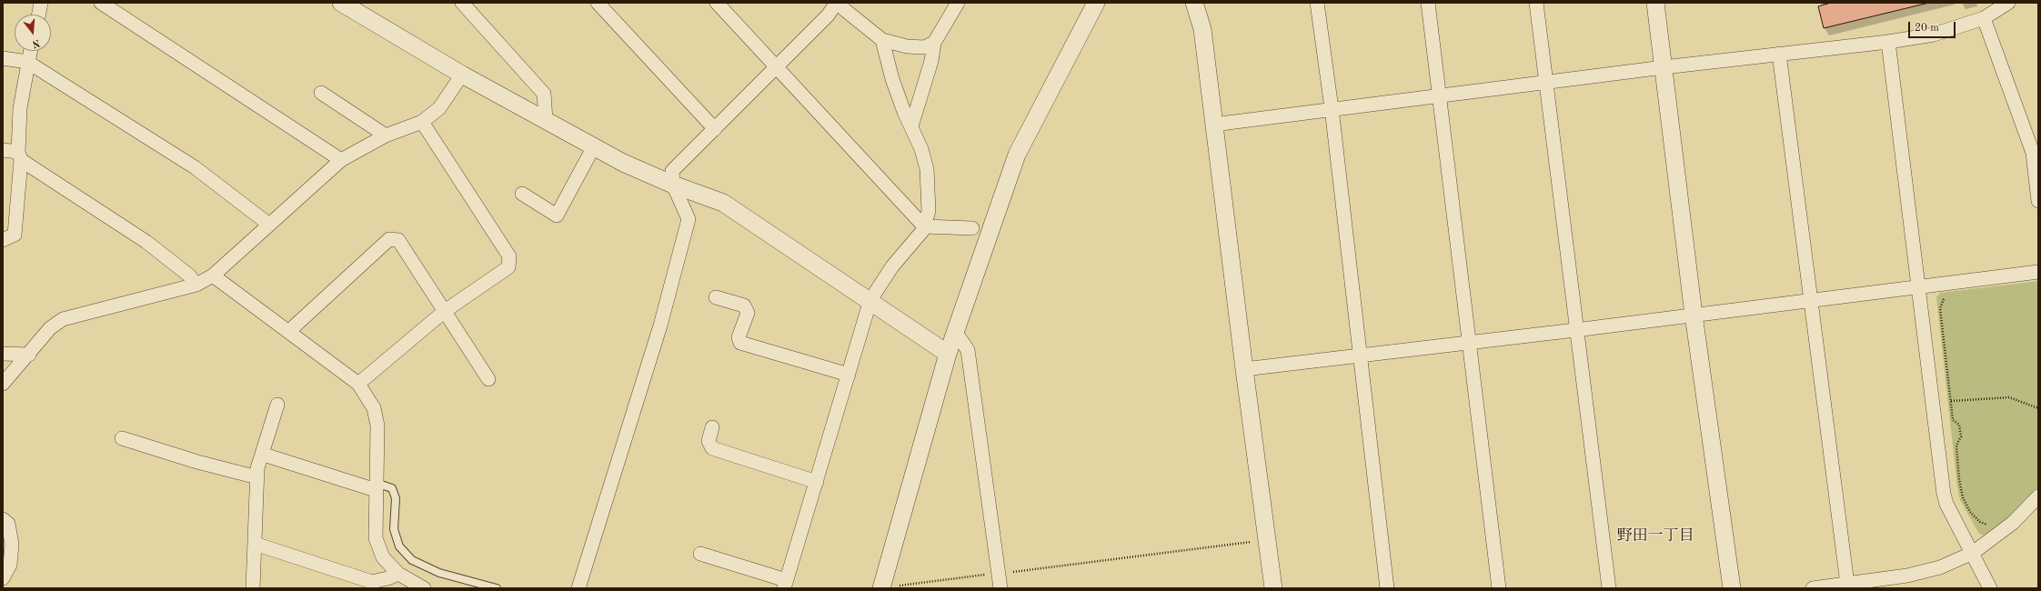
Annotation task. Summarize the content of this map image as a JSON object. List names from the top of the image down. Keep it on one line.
{"districts":["野田一丁目"],"scale_bar":"20 m","north":"bottom"}
